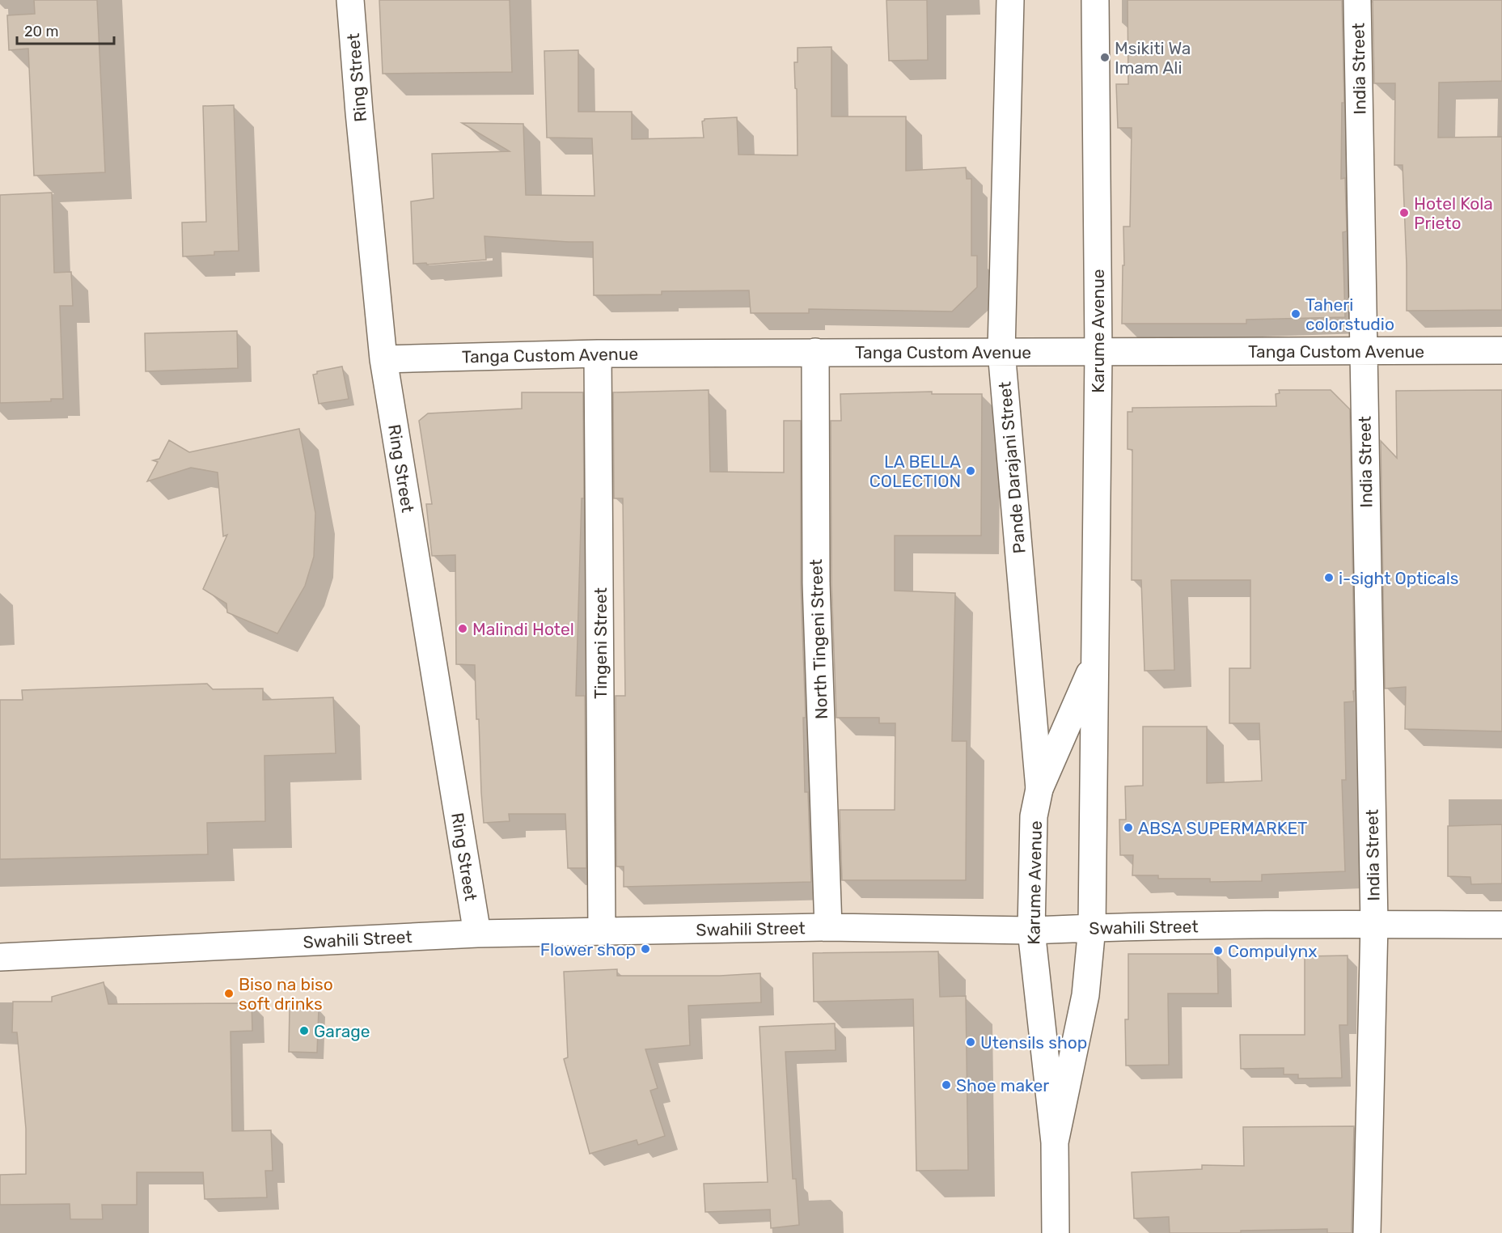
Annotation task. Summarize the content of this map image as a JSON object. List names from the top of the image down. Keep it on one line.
{"streets":{"street":["India Street","Ring Street","Karume Avenue","Tanga Custom Avenue","Pande Darajani Street","North Tingeni Street","Tingeni Street","Swahili Street"]},"crossings":[["India Street","Tanga Custom Avenue"],["India Street","Swahili Street"],["Ring Street","Tanga Custom Avenue"],["Ring Street","Swahili Street"],["Karume Avenue","Tanga Custom Avenue"],["Karume Avenue","Pande Darajani Street"],["Karume Avenue","Swahili Street"],["Tanga Custom Avenue","Pande Darajani Street"],["Tanga Custom Avenue","North Tingeni Street"],["Tanga Custom Avenue","Tingeni Street"],["North Tingeni Street","Swahili Street"],["Tingeni Street","Swahili Street"]],"places":["Msikiti Wa Imam Ali","Hotel Kola Prieto","Taheri colorstudio","LA BELLA COLECTION","i-sight Opticals","Malindi Hotel","ABSA SUPERMARKET","Flower shop","Compulynx","Biso na biso soft drinks","Garage","Utensils shop","Shoe maker"],"scale_bar":"20 m"}
